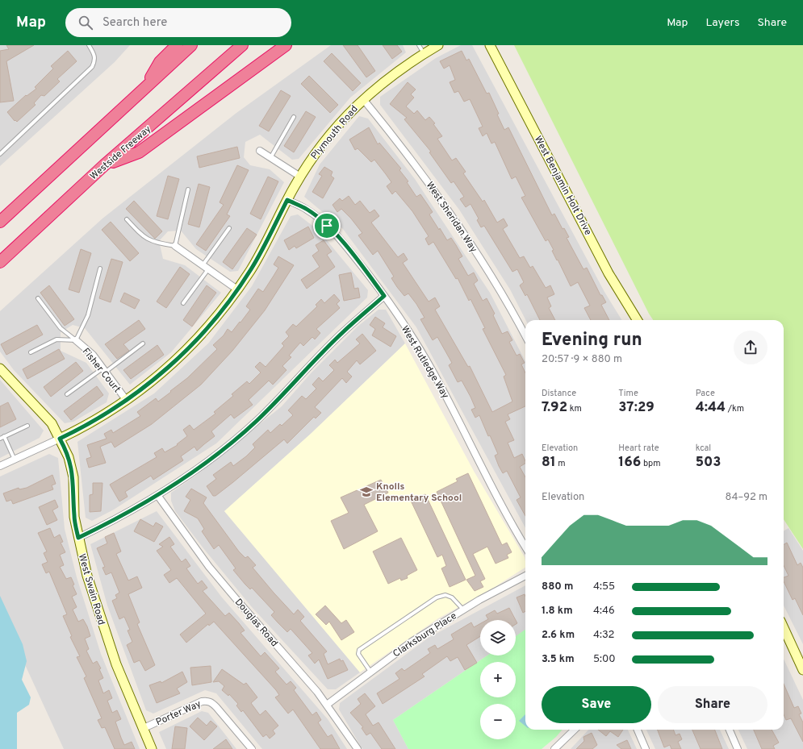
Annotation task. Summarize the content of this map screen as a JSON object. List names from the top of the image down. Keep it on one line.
{"streets":{"highway":["Westside Freeway"],"street":["Plymouth Road","West Benjamin Holt Drive","West Sheridan Way","West Rutledge Way","Fisher Court","West Swain Road","Douglas Road","Clarksburg Place","Porter Way"]},"crossings":[["Plymouth Road","West Sheridan Way"],["Plymouth Road","West Rutledge Way"],["Plymouth Road","Fisher Court"],["Plymouth Road","West Swain Road"],["West Swain Road","Porter Way"],["Douglas Road","Clarksburg Place"]],"places":{"school or university":["Knolls Elementary School"]},"page":{"header":"Map","search":"Search here","nav":["Map","Layers","Share"],"heading":["Evening run","20:57 · 9 × 880 m"],"stats":[["Distance","7.92 km"],["Time","37:29"],["Pace","4:44 /km"],["Elevation","81 m"],["Heart rate","166 bpm"],["kcal","503"]],"chart":["Elevation","84–92 m"],"list":[{"name":"880 m","note":"4:55"},{"name":"1.8 km","note":"4:46"},{"name":"2.6 km","note":"4:32"},{"name":"3.5 km","note":"5:00"}],"map_buttons":["+","−"],"buttons":["Save","Share"]}}
